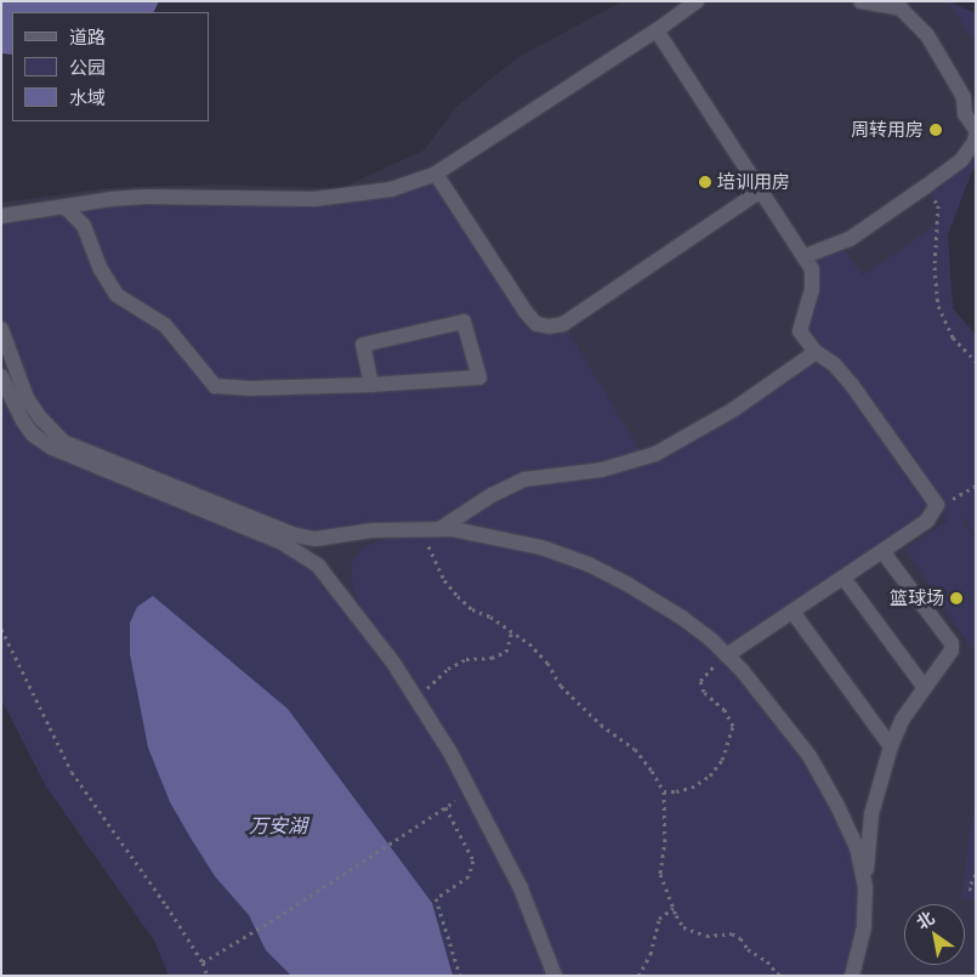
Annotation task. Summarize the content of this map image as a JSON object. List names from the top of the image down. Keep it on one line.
{"water":["万安湖"],"places":["周转用房","培训用房","篮球场"],"legend":["道路","公园","水域"],"north":"top left"}
